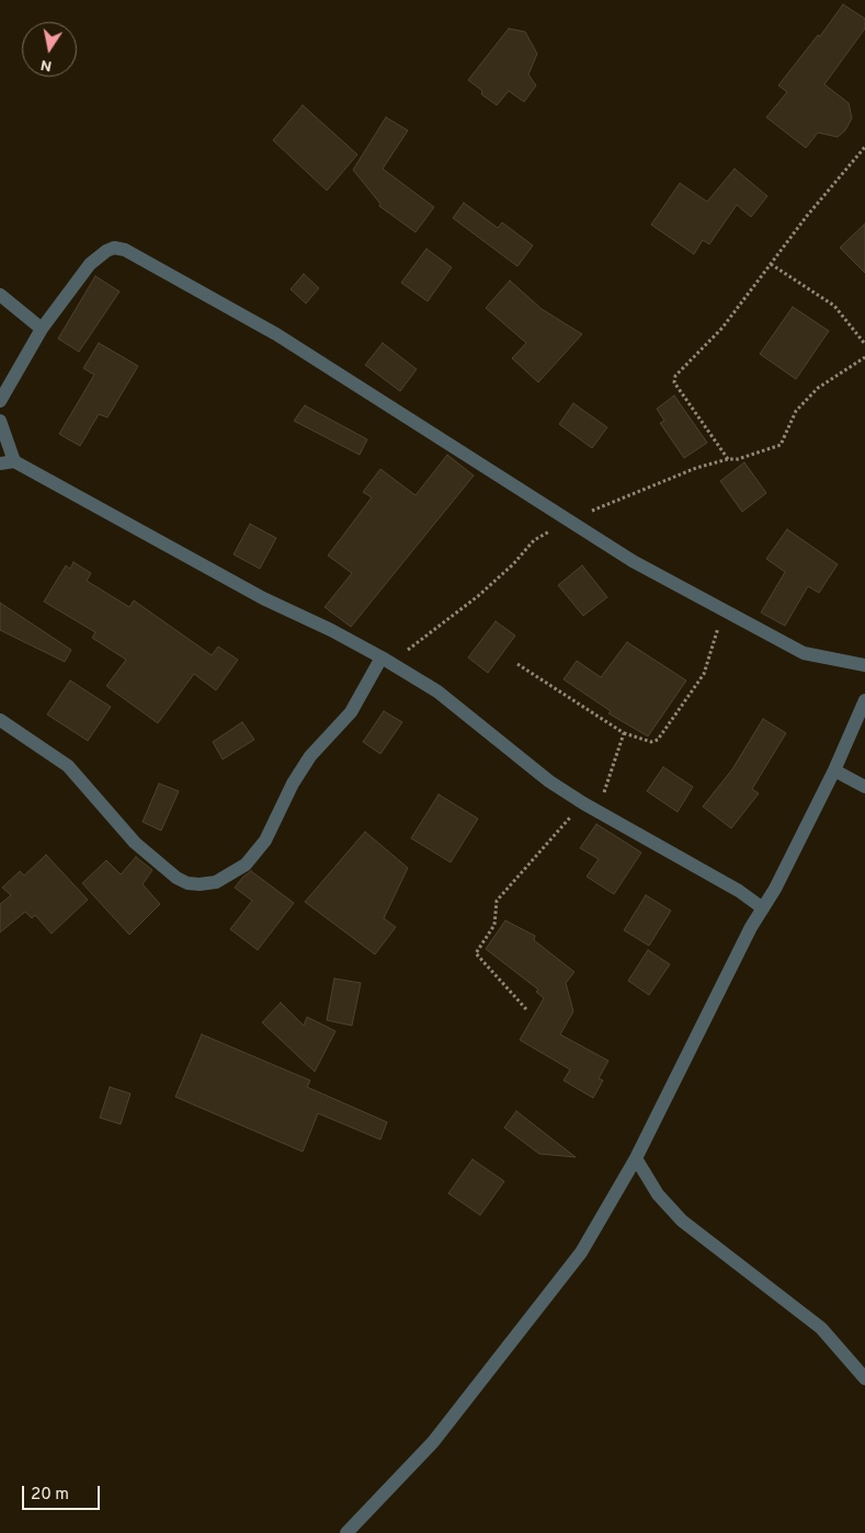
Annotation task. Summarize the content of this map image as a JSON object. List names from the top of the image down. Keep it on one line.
{"scale_bar":"20 m","north":"bottom"}
